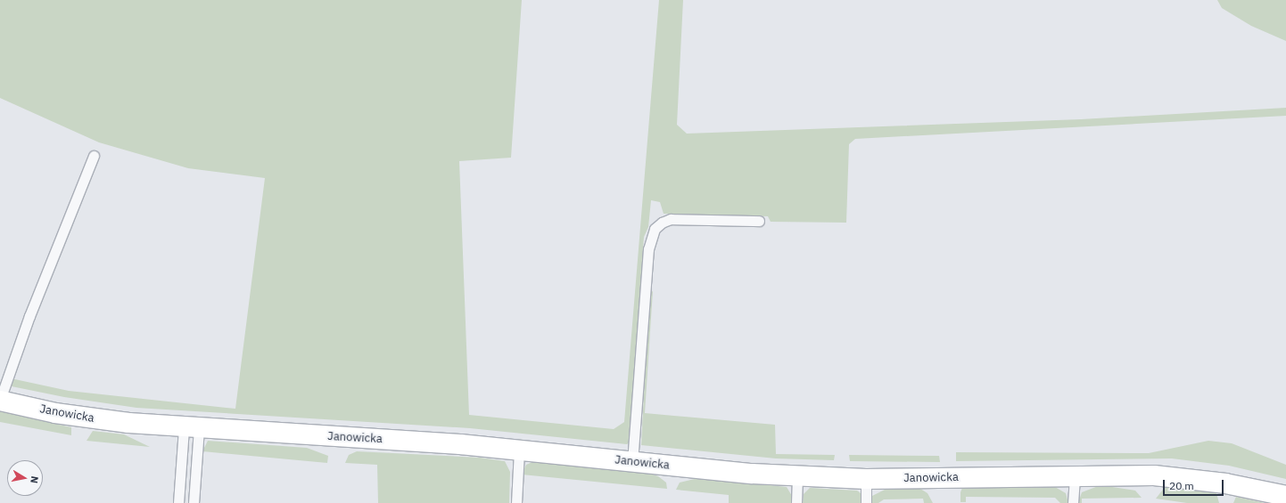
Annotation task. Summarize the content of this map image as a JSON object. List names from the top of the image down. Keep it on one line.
{"streets":{"street":["Janowicka"]},"scale_bar":"20 m","north":"right"}
